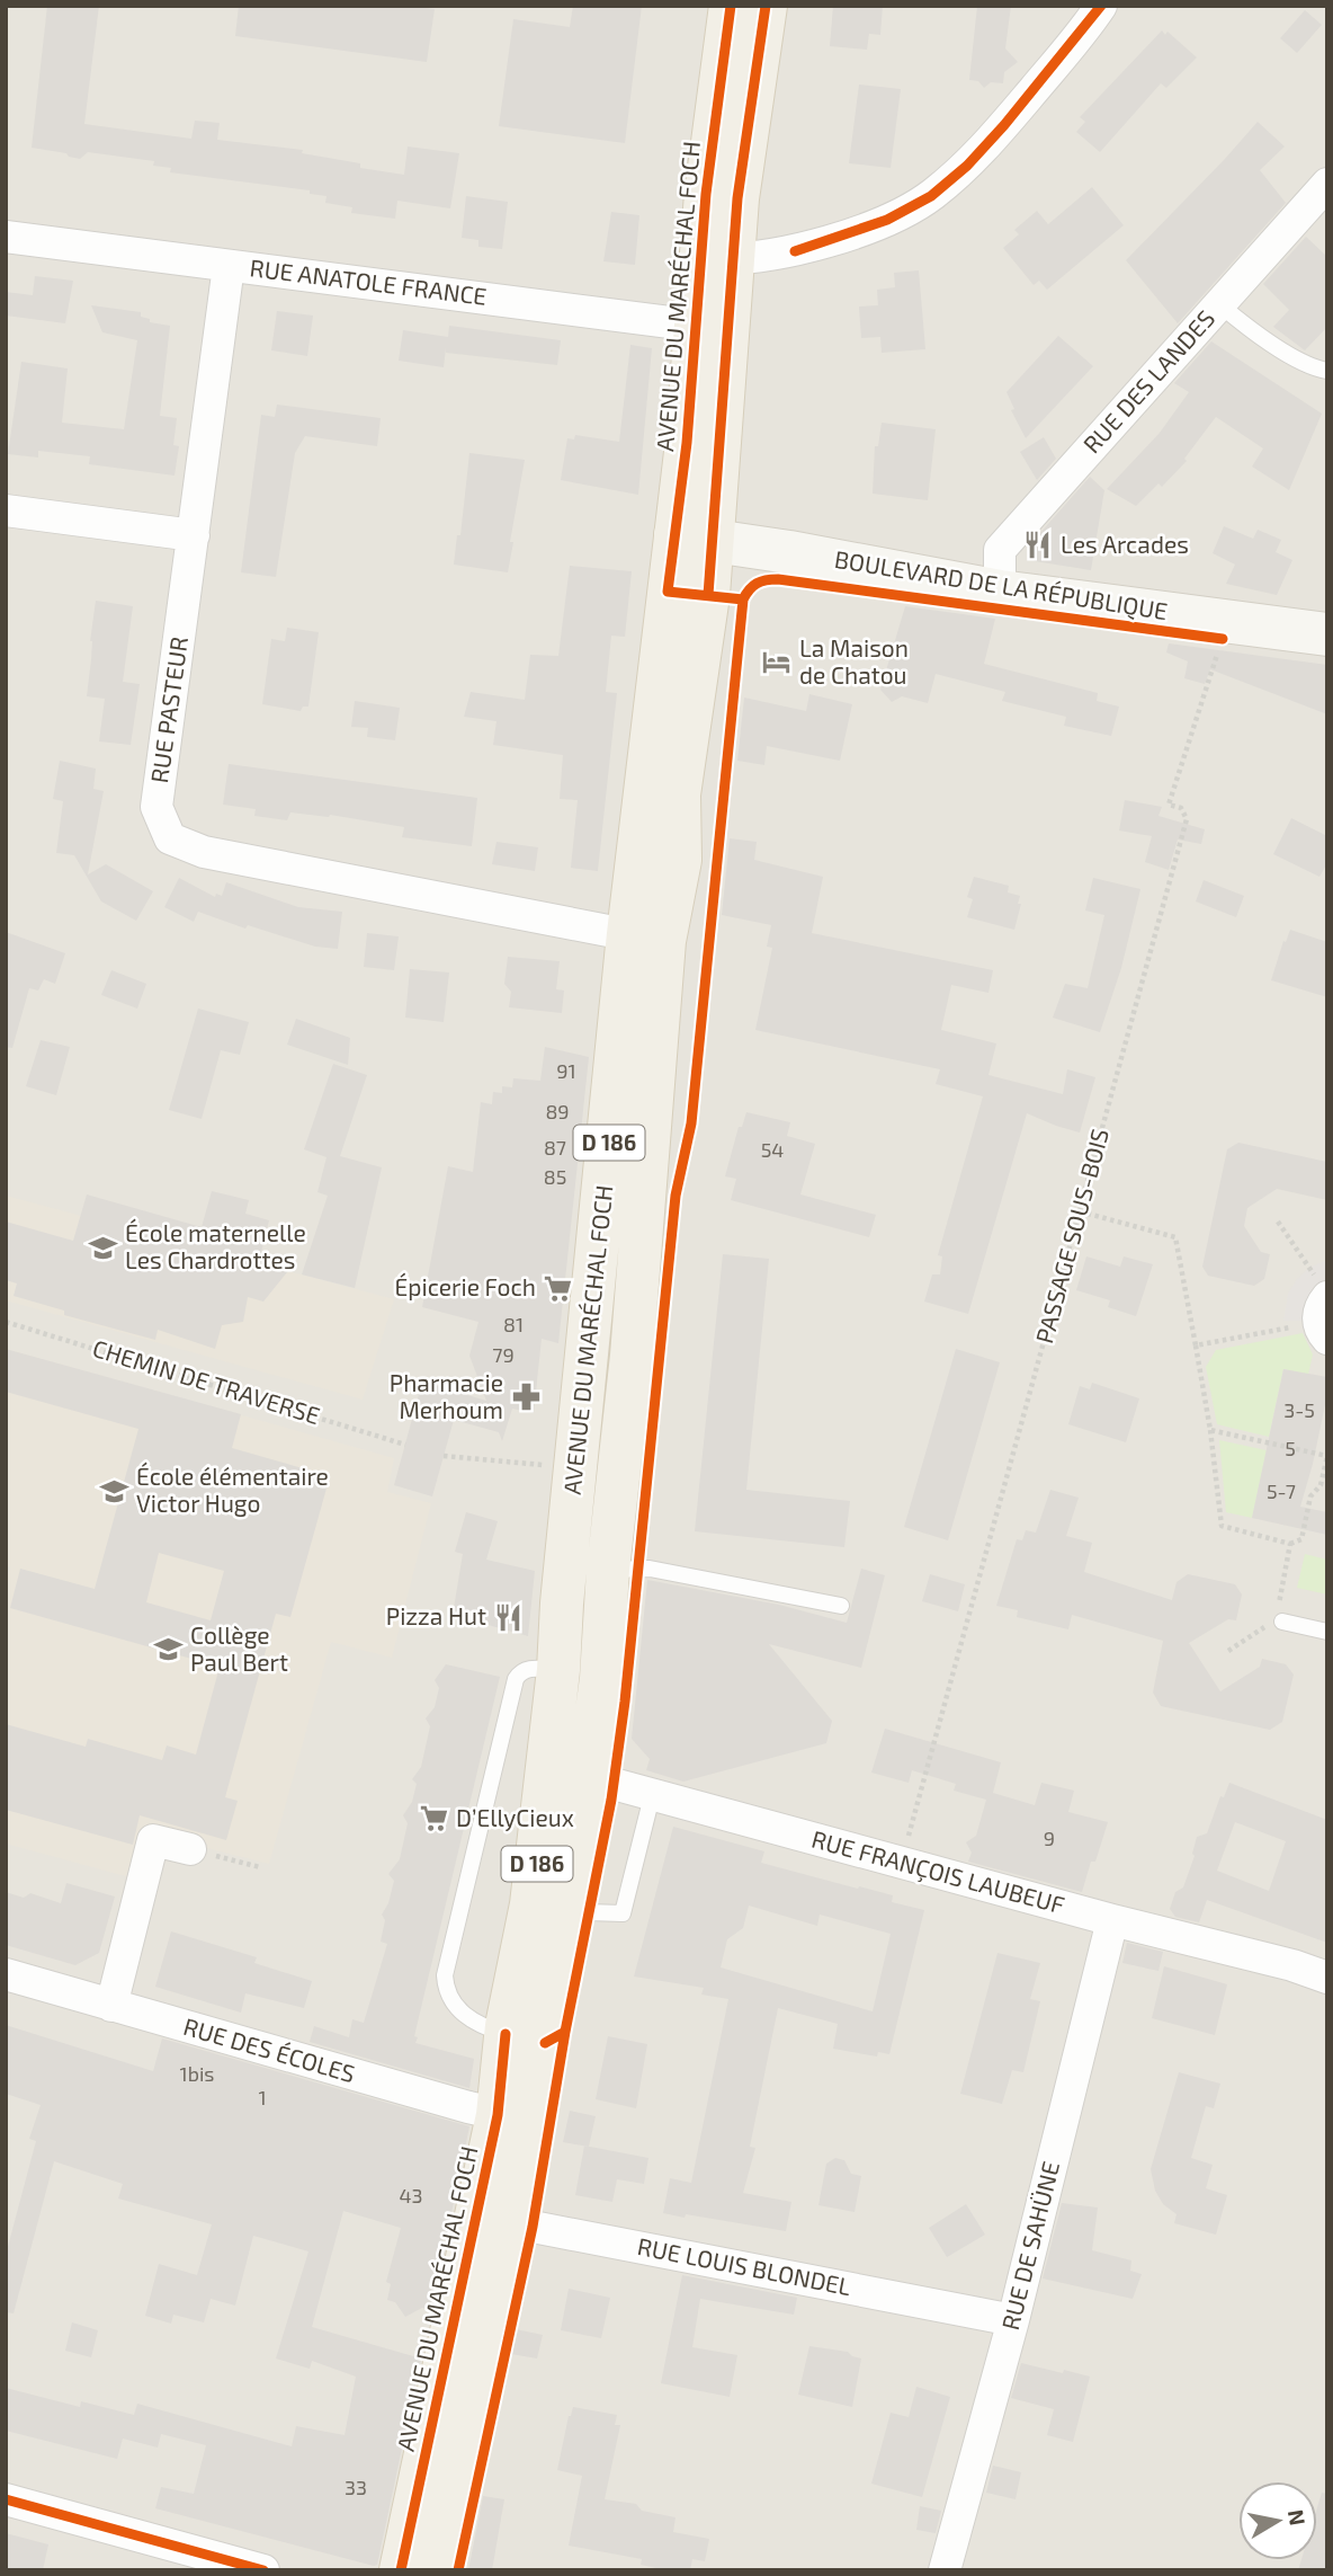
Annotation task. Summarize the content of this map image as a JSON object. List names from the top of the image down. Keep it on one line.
{"streets":{"main road":["AVENUE DU MARÉCHAL FOCH","D 186"],"street":["RUE ANATOLE FRANCE","RUE DES LANDES","BOULEVARD DE LA RÉPUBLIQUE","RUE PASTEUR","RUE FRANÇOIS LAUBEUF","RUE DES ÉCOLES","RUE DE SAHÜNE","RUE LOUIS BLONDEL"],"path":["PASSAGE SOUS-BOIS","CHEMIN DE TRAVERSE"]},"crossings":[["RUE ANATOLE FRANCE","AVENUE DU MARÉCHAL FOCH"],["RUE ANATOLE FRANCE","RUE PASTEUR"],["RUE ANATOLE FRANCE","D 186"],["AVENUE DU MARÉCHAL FOCH","BOULEVARD DE LA RÉPUBLIQUE"],["AVENUE DU MARÉCHAL FOCH","RUE PASTEUR"],["AVENUE DU MARÉCHAL FOCH","D 186"],["AVENUE DU MARÉCHAL FOCH","RUE FRANÇOIS LAUBEUF"],["AVENUE DU MARÉCHAL FOCH","RUE DES ÉCOLES"],["AVENUE DU MARÉCHAL FOCH","RUE LOUIS BLONDEL"],["RUE DES LANDES","BOULEVARD DE LA RÉPUBLIQUE"],["BOULEVARD DE LA RÉPUBLIQUE","D 186"],["BOULEVARD DE LA RÉPUBLIQUE","PASSAGE SOUS-BOIS"],["PASSAGE SOUS-BOIS","RUE FRANÇOIS LAUBEUF"],["RUE FRANÇOIS LAUBEUF","RUE DE SAHÜNE"],["RUE DE SAHÜNE","RUE LOUIS BLONDEL"]],"places":{"restaurant":["Les Arcades","Pizza Hut"],"hotel":["La Maison de Chatou"],"school or university":["École maternelle Les Chardrottes","École élémentaire Victor Hugo","Collège Paul Bert"],"supermarket":["Épicerie Foch","D’EllyCieux"],"pharmacy":["Pharmacie Merhoum"]},"house_numbers":["91","89","87","54","85","81","79","3-5","5","5-7","9","1bis","1","43","33"],"north":"right"}
